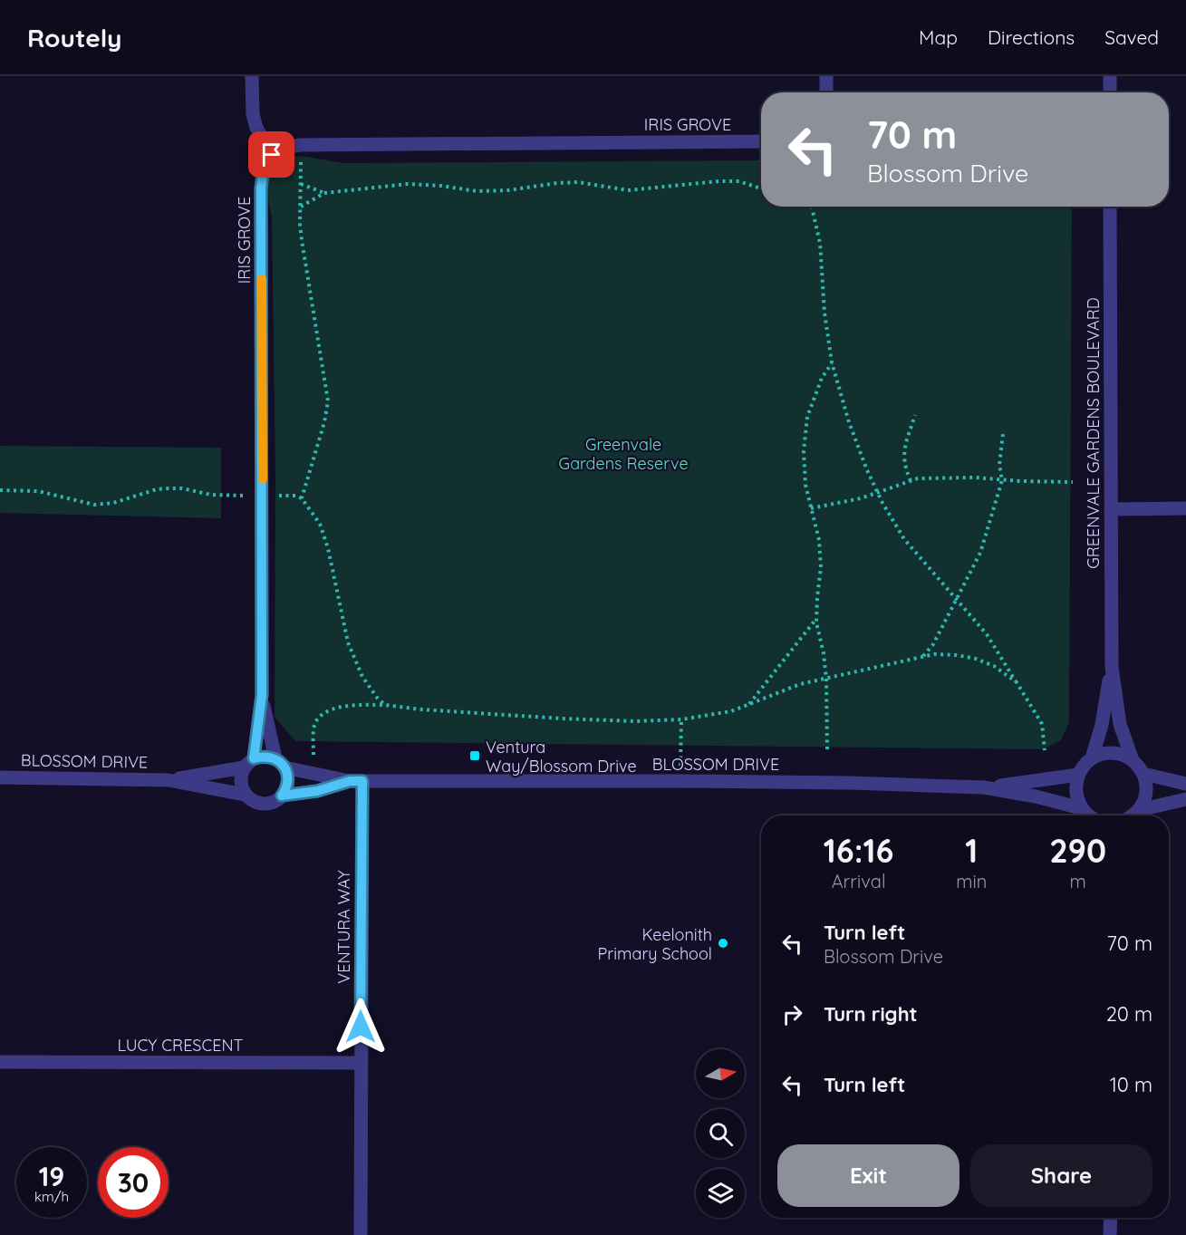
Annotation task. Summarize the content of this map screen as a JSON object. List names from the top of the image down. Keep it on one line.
{"streets":{"street":["IRIS GROVE","GREENVALE GARDENS BOULEVARD","BLOSSOM DRIVE","VENTURA WAY","LUCY CRESCENT"]},"crossings":[["IRIS GROVE","BLOSSOM DRIVE"],["BLOSSOM DRIVE","VENTURA WAY"],["VENTURA WAY","LUCY CRESCENT"]],"parks":["Greenvale Gardens Reserve"],"places":{"transit":["Ventura Way/Blossom Drive"],"other":["Keelonith Primary School"]},"north":"right","page":{"header":"Routely","nav":["Map","Directions","Saved"],"turn":["70 m","Blossom Drive"],"eta":["16:16","Arrival","1","min","290","m"],"list":[{"name":"Turn left","note":"Blossom Drive","value":"70 m"},{"name":"Turn right","value":"20 m"},{"name":"Turn left","value":"10 m"}],"buttons":["Exit","Share"],"speed":"19 km/h","limit":"30"}}
